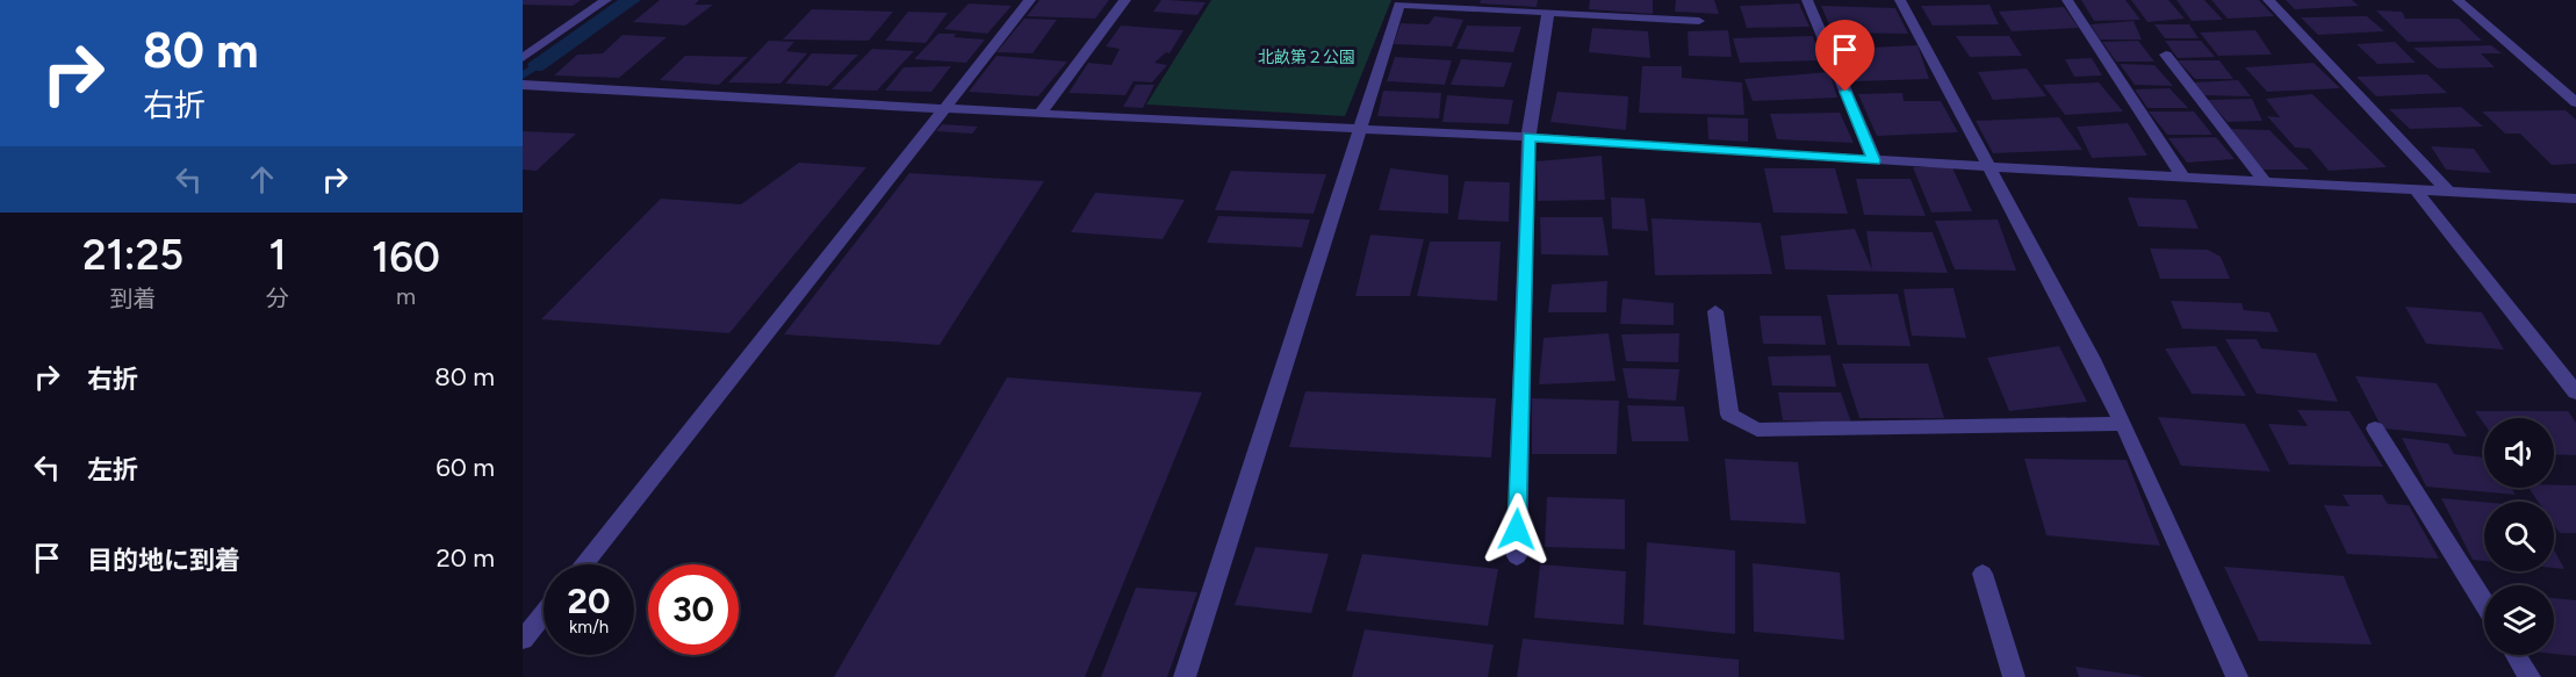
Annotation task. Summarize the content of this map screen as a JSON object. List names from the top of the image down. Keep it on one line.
{"parks":["北畝第２公園"],"page":{"turn":["80 m","右折"],"eta":["21:25","到着","1","分","160","m"],"list":[{"name":"右折","value":"80 m"},{"name":"左折","value":"60 m"},{"name":"目的地に到着","value":"20 m"}],"speed":"20 km/h","limit":"30"}}
